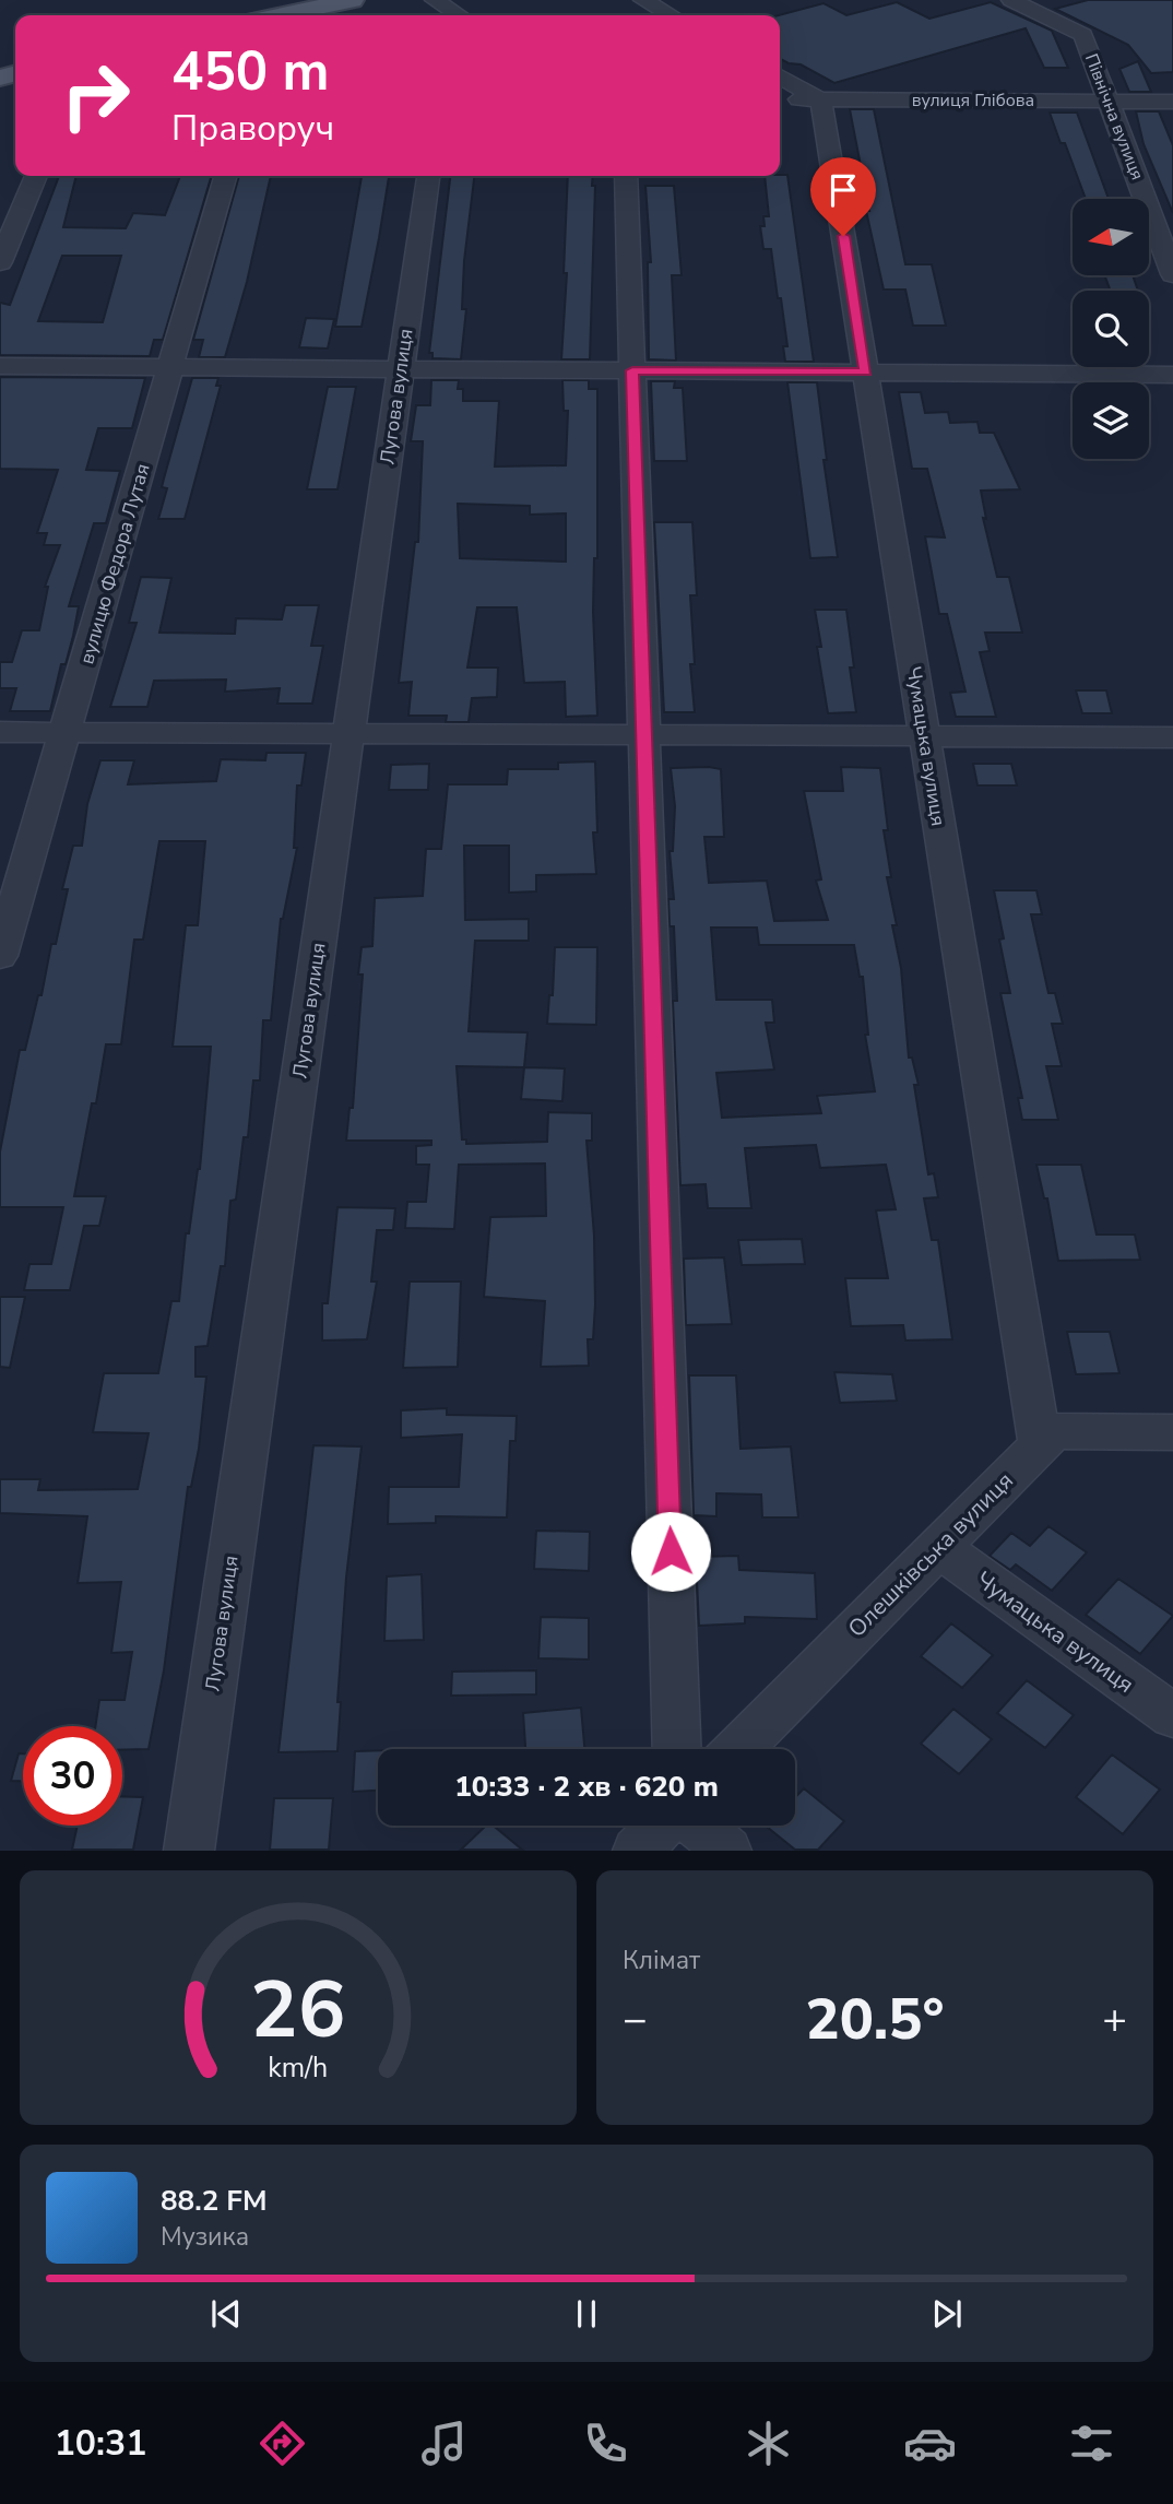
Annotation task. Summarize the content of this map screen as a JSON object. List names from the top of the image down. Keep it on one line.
{"streets":{"street":["вулиця Глібова","Північна вулиця","Лугова вулиця","вулицю Федора Лутая","Чумацька вулиця","Олешківська вулиця"]},"crossings":[["вулиця Глібова","Північна вулиця"],["вулиця Глібова","Чумацька вулиця"],["Чумацька вулиця","Олешківська вулиця"]],"north":"left","page":{"turn":["450 m","Праворуч"],"limit":"30","trip":"10:33 · 2 хв · 620 m","tile":"Клімат","heat":["−","20.5°","+"],"song":["88.2 FM","Музика"],"tabs":"10:31","gauge":["26","km/h"]}}
